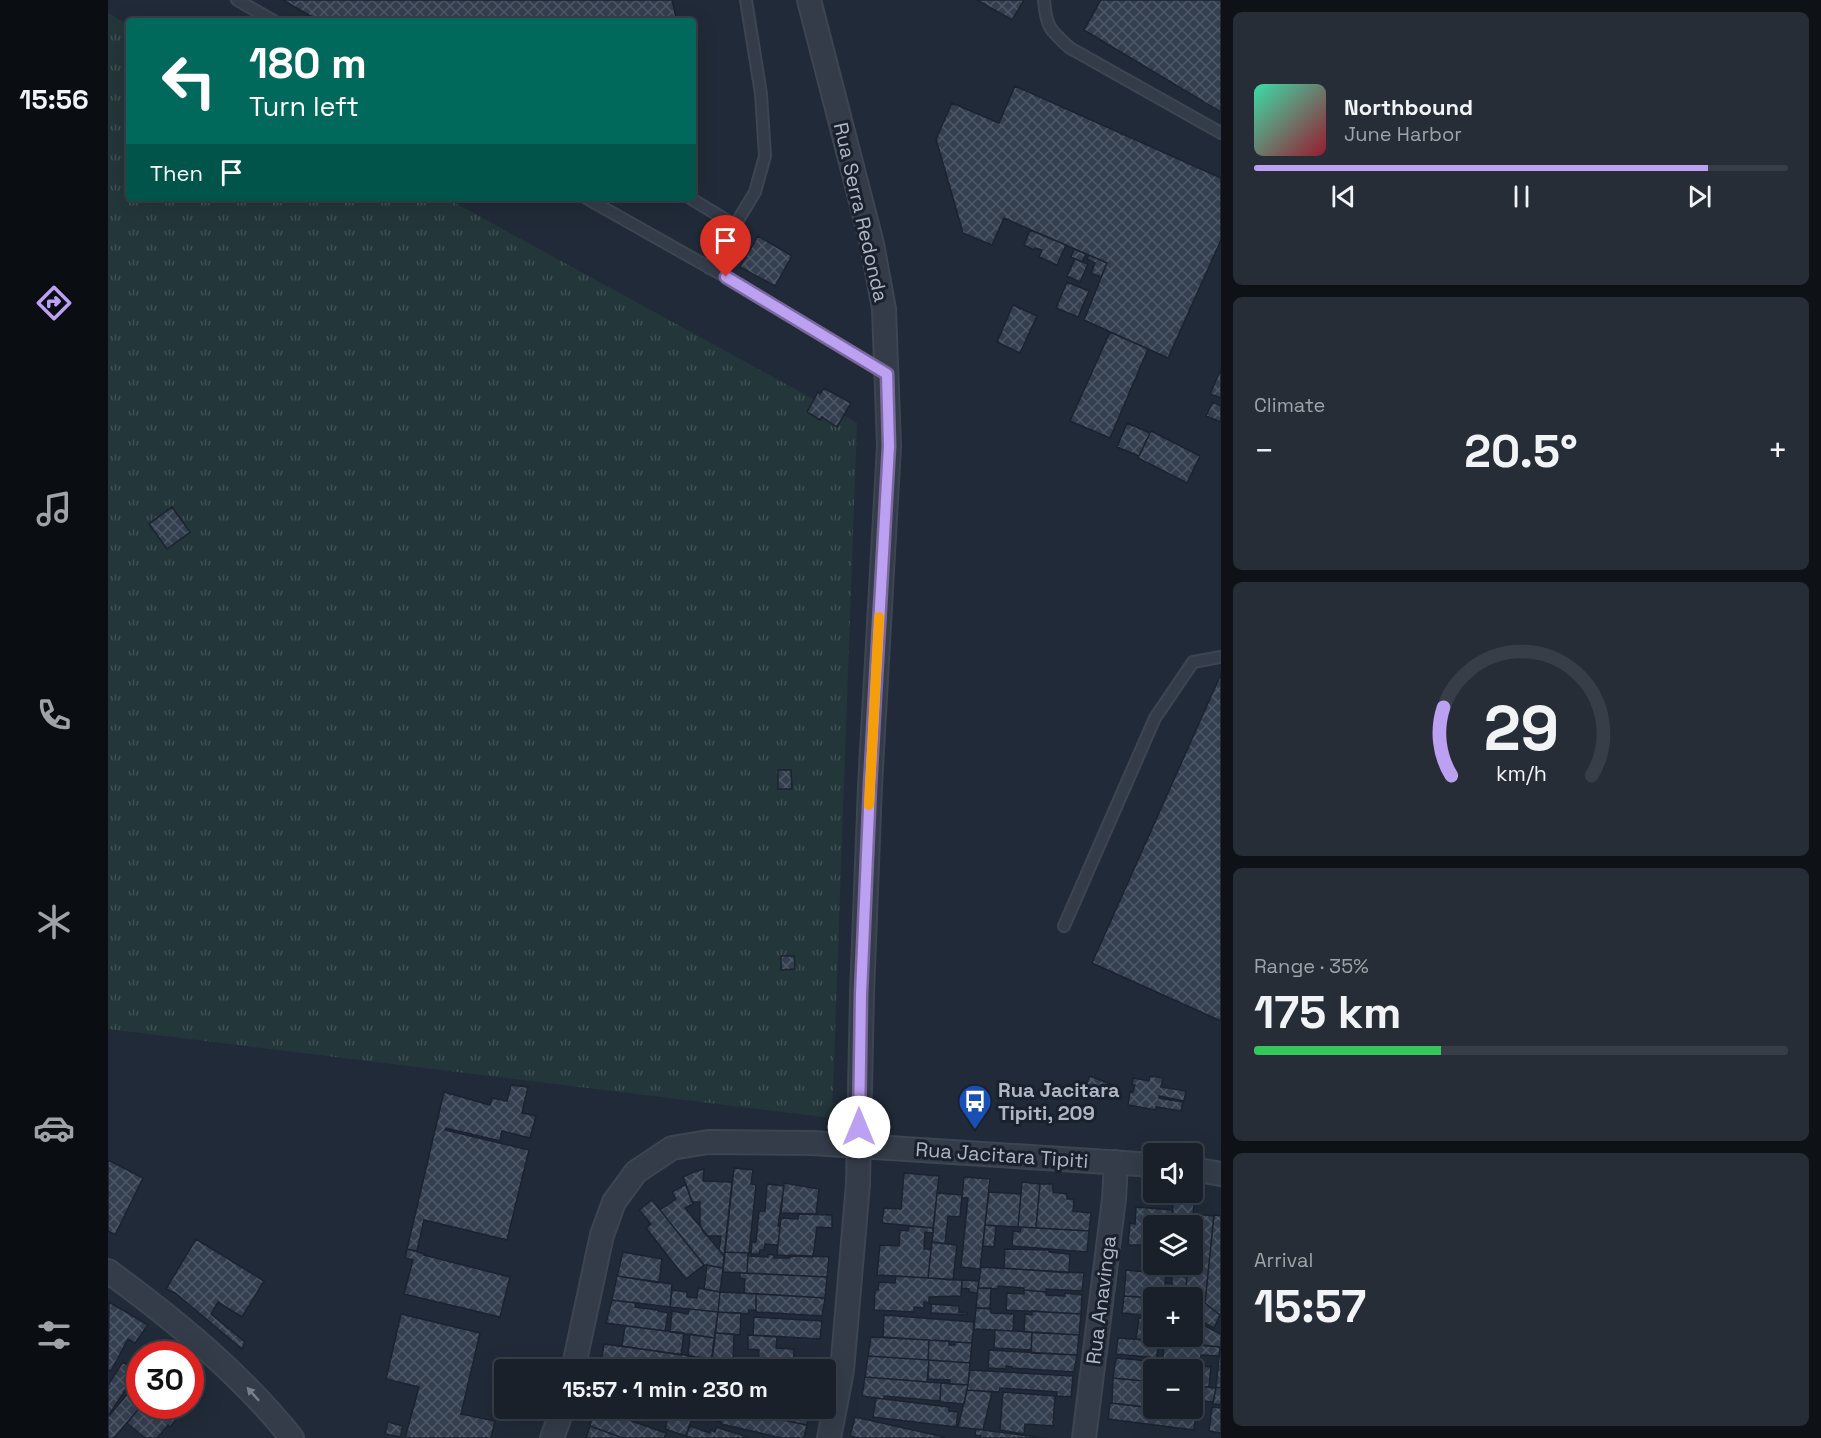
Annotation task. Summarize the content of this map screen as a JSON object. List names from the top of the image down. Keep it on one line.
{"streets":{"street":["Rua Serra Redonda","Rua Jacitara Tipiti","Rua Anavinga"]},"crossings":[["Rua Serra Redonda","Rua Jacitara Tipiti"],["Rua Jacitara Tipiti","Rua Anavinga"]],"places":{"bus stop":["Rua Jacitara Tipiti, 209"]},"page":{"tabs":"15:56","turn":["180 m","Turn left"],"song":["Northbound","June Harbor"],"then":"Then","tile":["Climate",["Range · 35%","175 km"],["Arrival","15:57"]],"heat":["−","20.5°","+"],"map_buttons":["+","−"],"limit":"30","trip":"15:57 · 1 min · 230 m","gauge":["29","km/h"]}}
